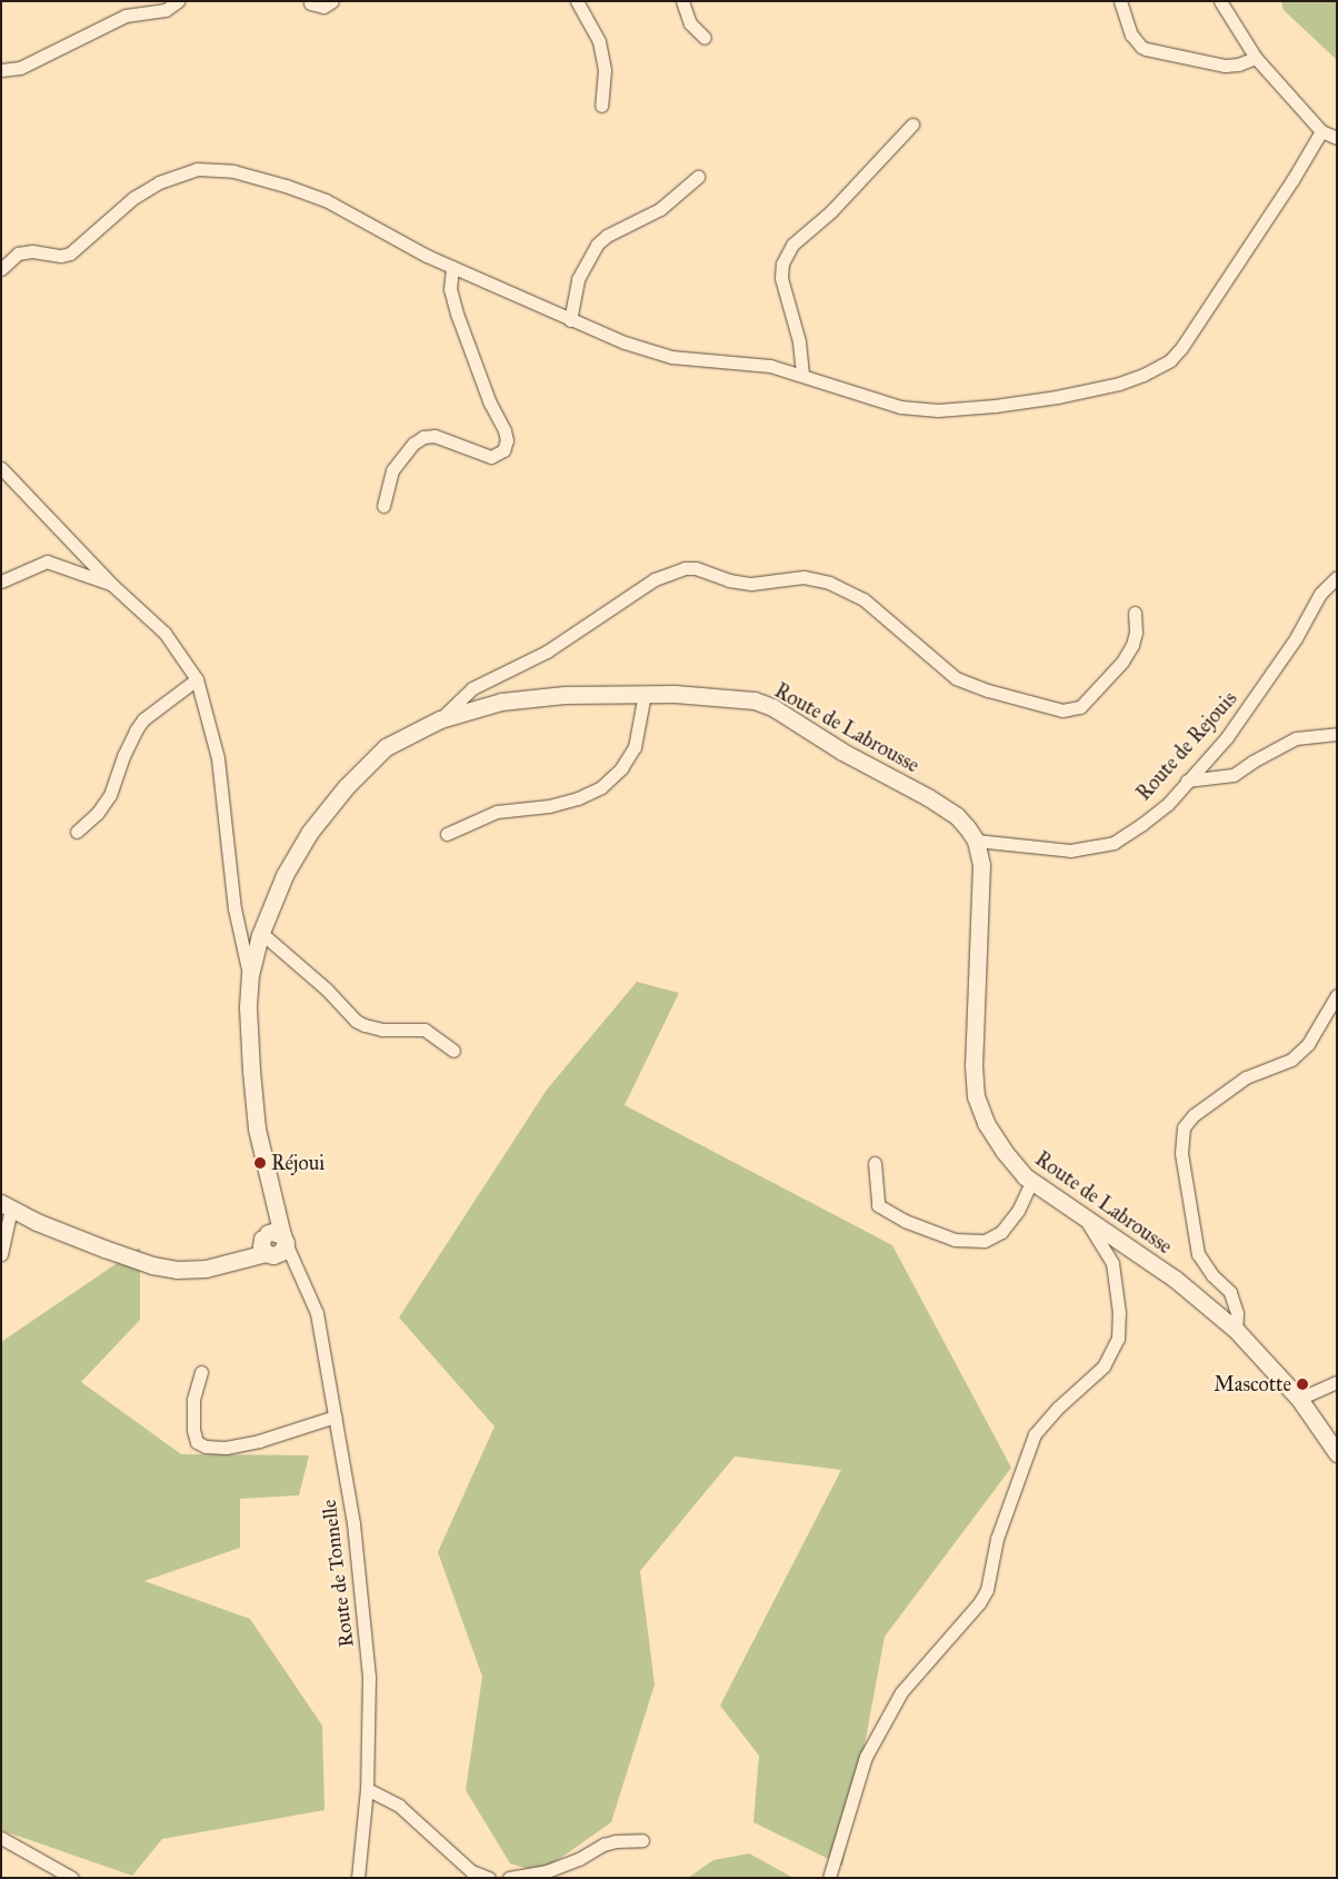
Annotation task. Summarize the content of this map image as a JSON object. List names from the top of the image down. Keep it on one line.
{"streets":{"street":["Route de Labrousse","Route de Rejouis","Route de Tonnelle"]},"crossings":[["Route de Labrousse","Route de Rejouis"],["Route de Labrousse","Route de Tonnelle"]],"places":["Réjoui","Mascotte"]}
